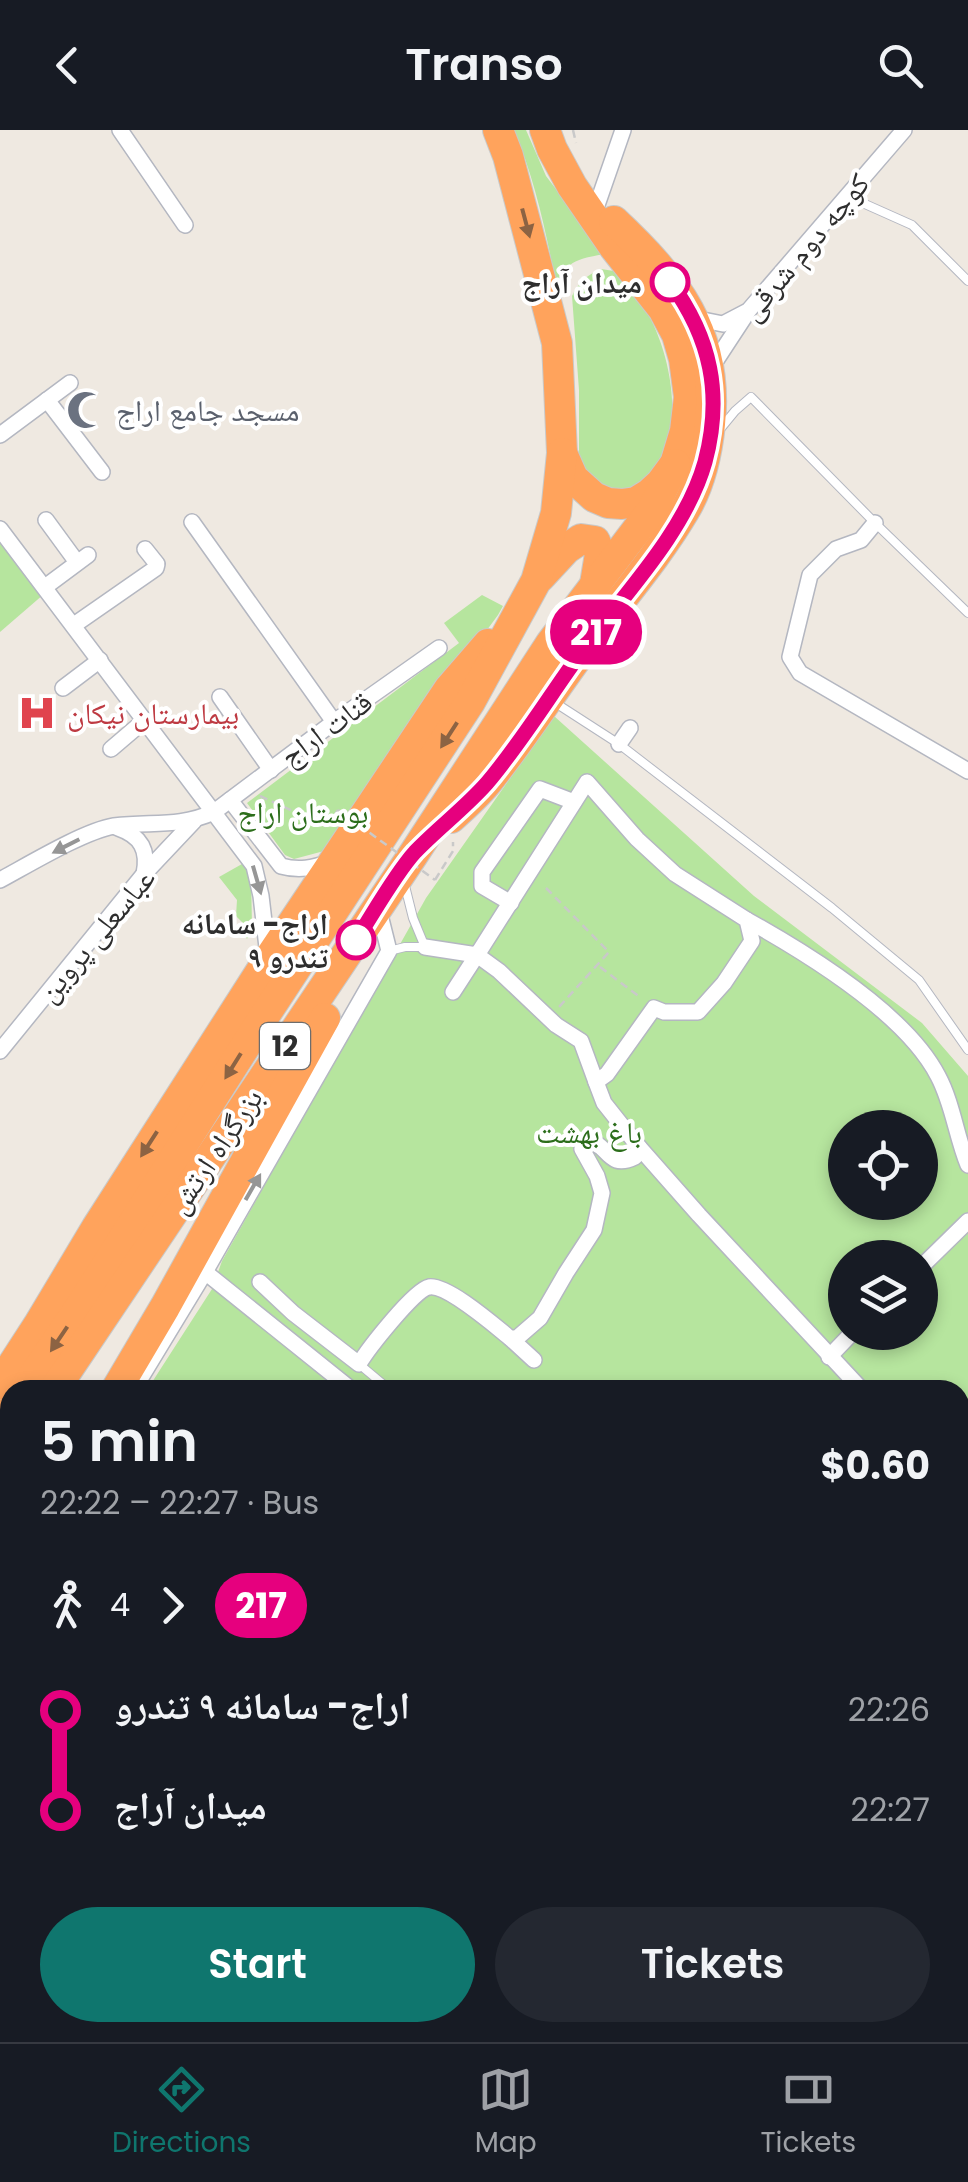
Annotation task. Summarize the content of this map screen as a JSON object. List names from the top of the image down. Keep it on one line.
{"streets":{"highway":["12","بزرگراه ارتش"],"street":["کوچه دوم شرقی","قنات اراج","عباسعلی پروین"]},"crossings":[["قنات اراج","عباسعلی پروین"]],"parks":["بوستان اراج","باغ بهشت"],"places":{"other":["میدان آراج","اراج- سامانه ۹ تندرو"],"mosque":["مسجد جامع اراج"],"hospital":["بیمارستان نیکان"]},"lines":["bus line 217"],"page":{"header":"Transo","on_map":"217","heading":["5 min","22:22 – 22:27 · Bus","$0.60"],"legs":["4","217"],"list":[{"name":"اراج- سامانه ۹ تندرو","value":"22:26"},{"name":"میدان آراج","value":"22:27"}],"buttons":["Start","Tickets"],"tabs":["Directions","Map","Tickets"]}}
